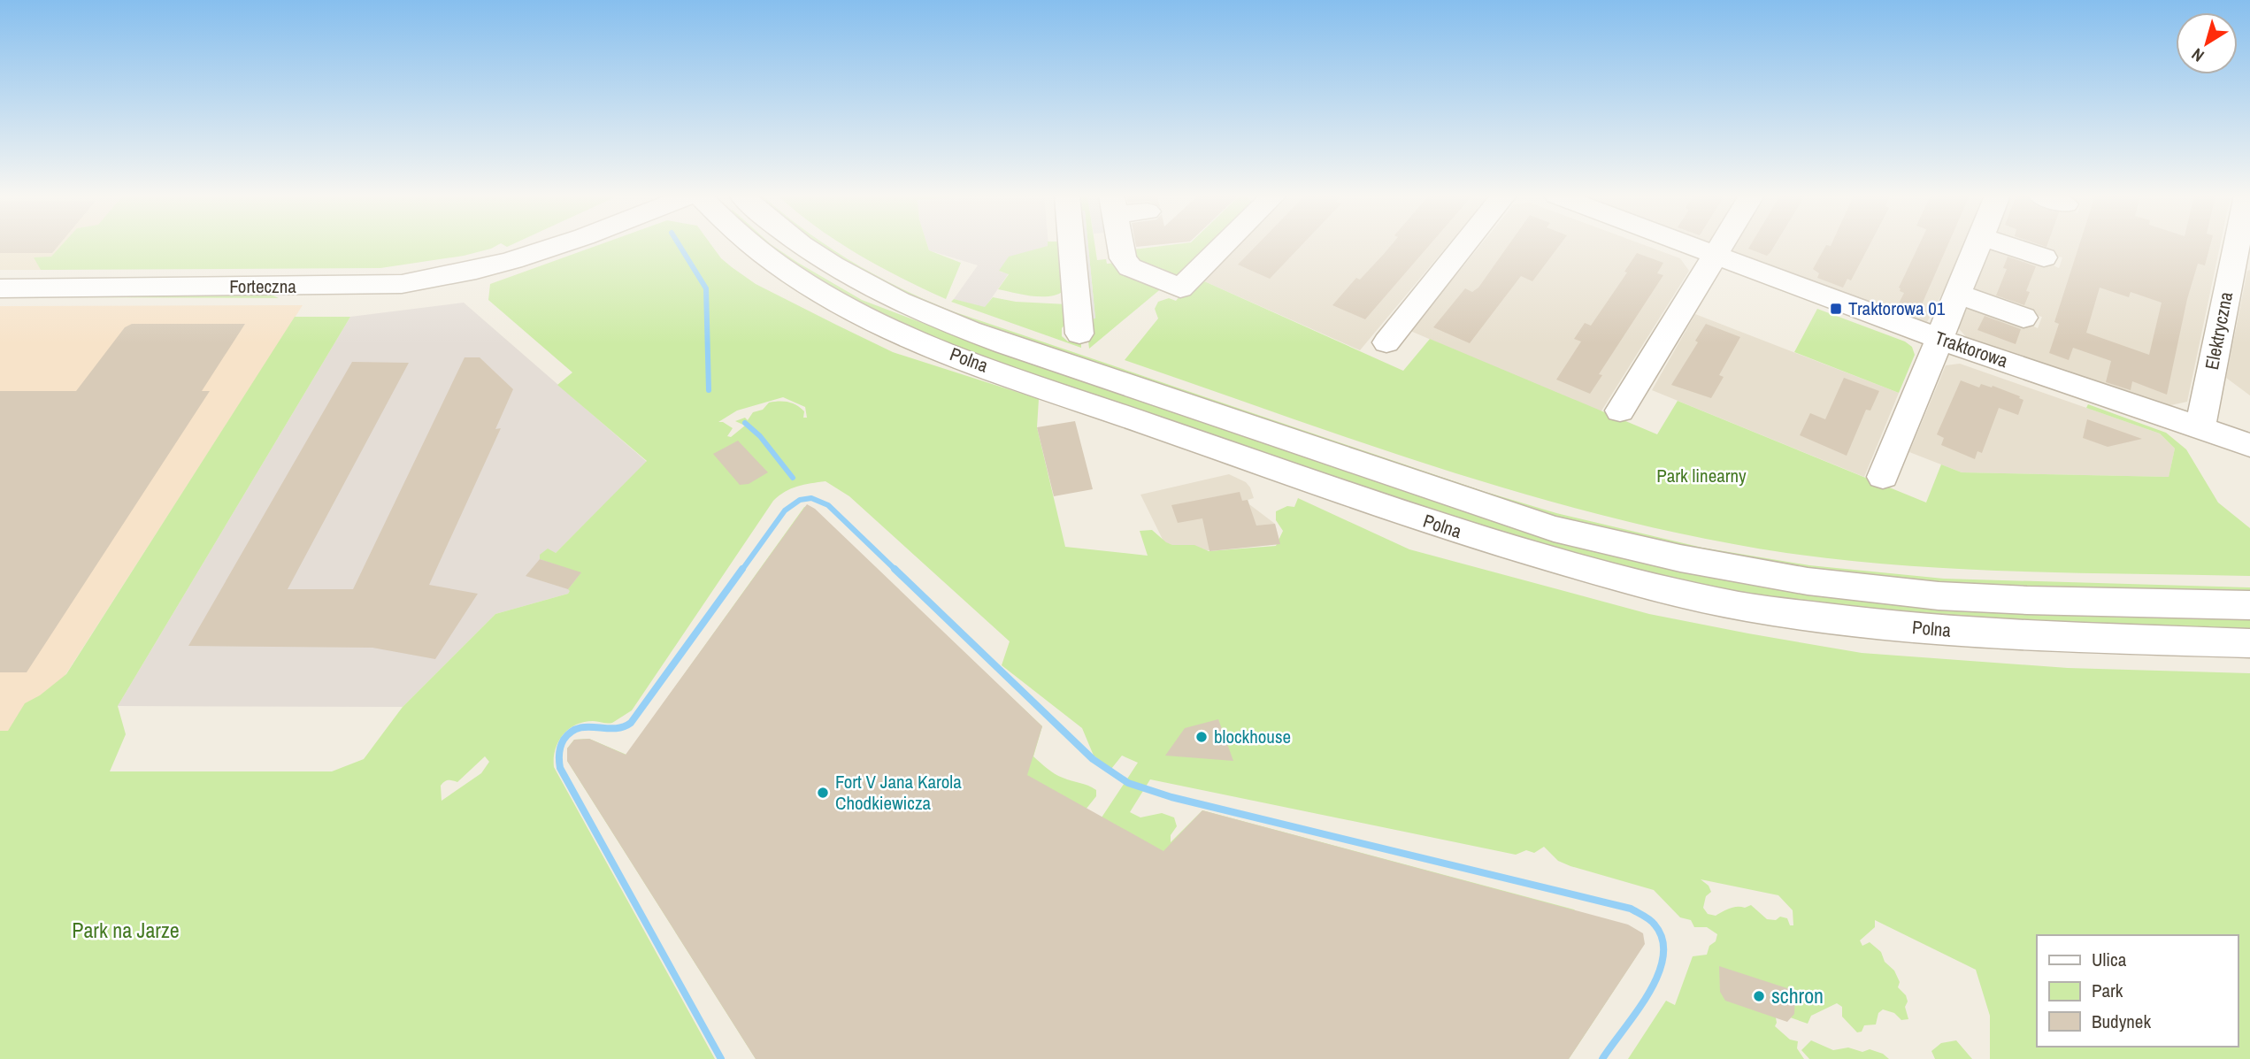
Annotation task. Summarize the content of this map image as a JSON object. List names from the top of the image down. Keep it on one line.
{"streets":{"street":["Forteczna","Elektryczna","Traktorowa","Polna"]},"crossings":[["Elektryczna","Traktorowa"]],"parks":["Park linearny","Park na Jarze"],"places":{"transit":["Traktorowa 01"],"other":["blockhouse","Fort V Jana Karola Chodkiewicza","schron"]},"legend":["Ulica","Park","Budynek"],"north":"bottom left"}
